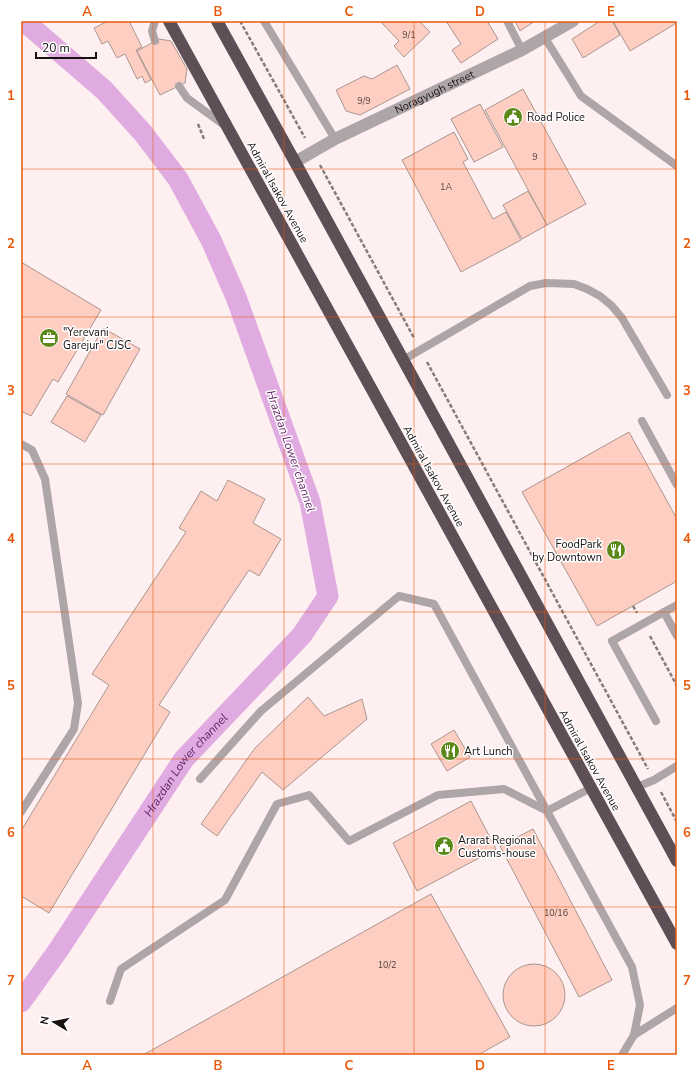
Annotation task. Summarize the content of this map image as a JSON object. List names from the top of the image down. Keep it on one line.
{"streets":{"highway":["Admiral Isakov Avenue"],"street":["Noragyugh street"]},"water":["Hrazdan Lower channel"],"places":{"public building":["Road Police","Ararat Regional Customs-house"],"office":["\"Yerevani Garejur\" CJSC"],"restaurant":["FoodPark by Downtown","Art Lunch"]},"house_numbers":["9/1","9/9","9","1А","10/16","10/2"],"scale_bar":"20 m","north":"left","grid":{"columns":["A","B","C","D","E"],"rows":["1","2","3","4","5","6","7"]}}
